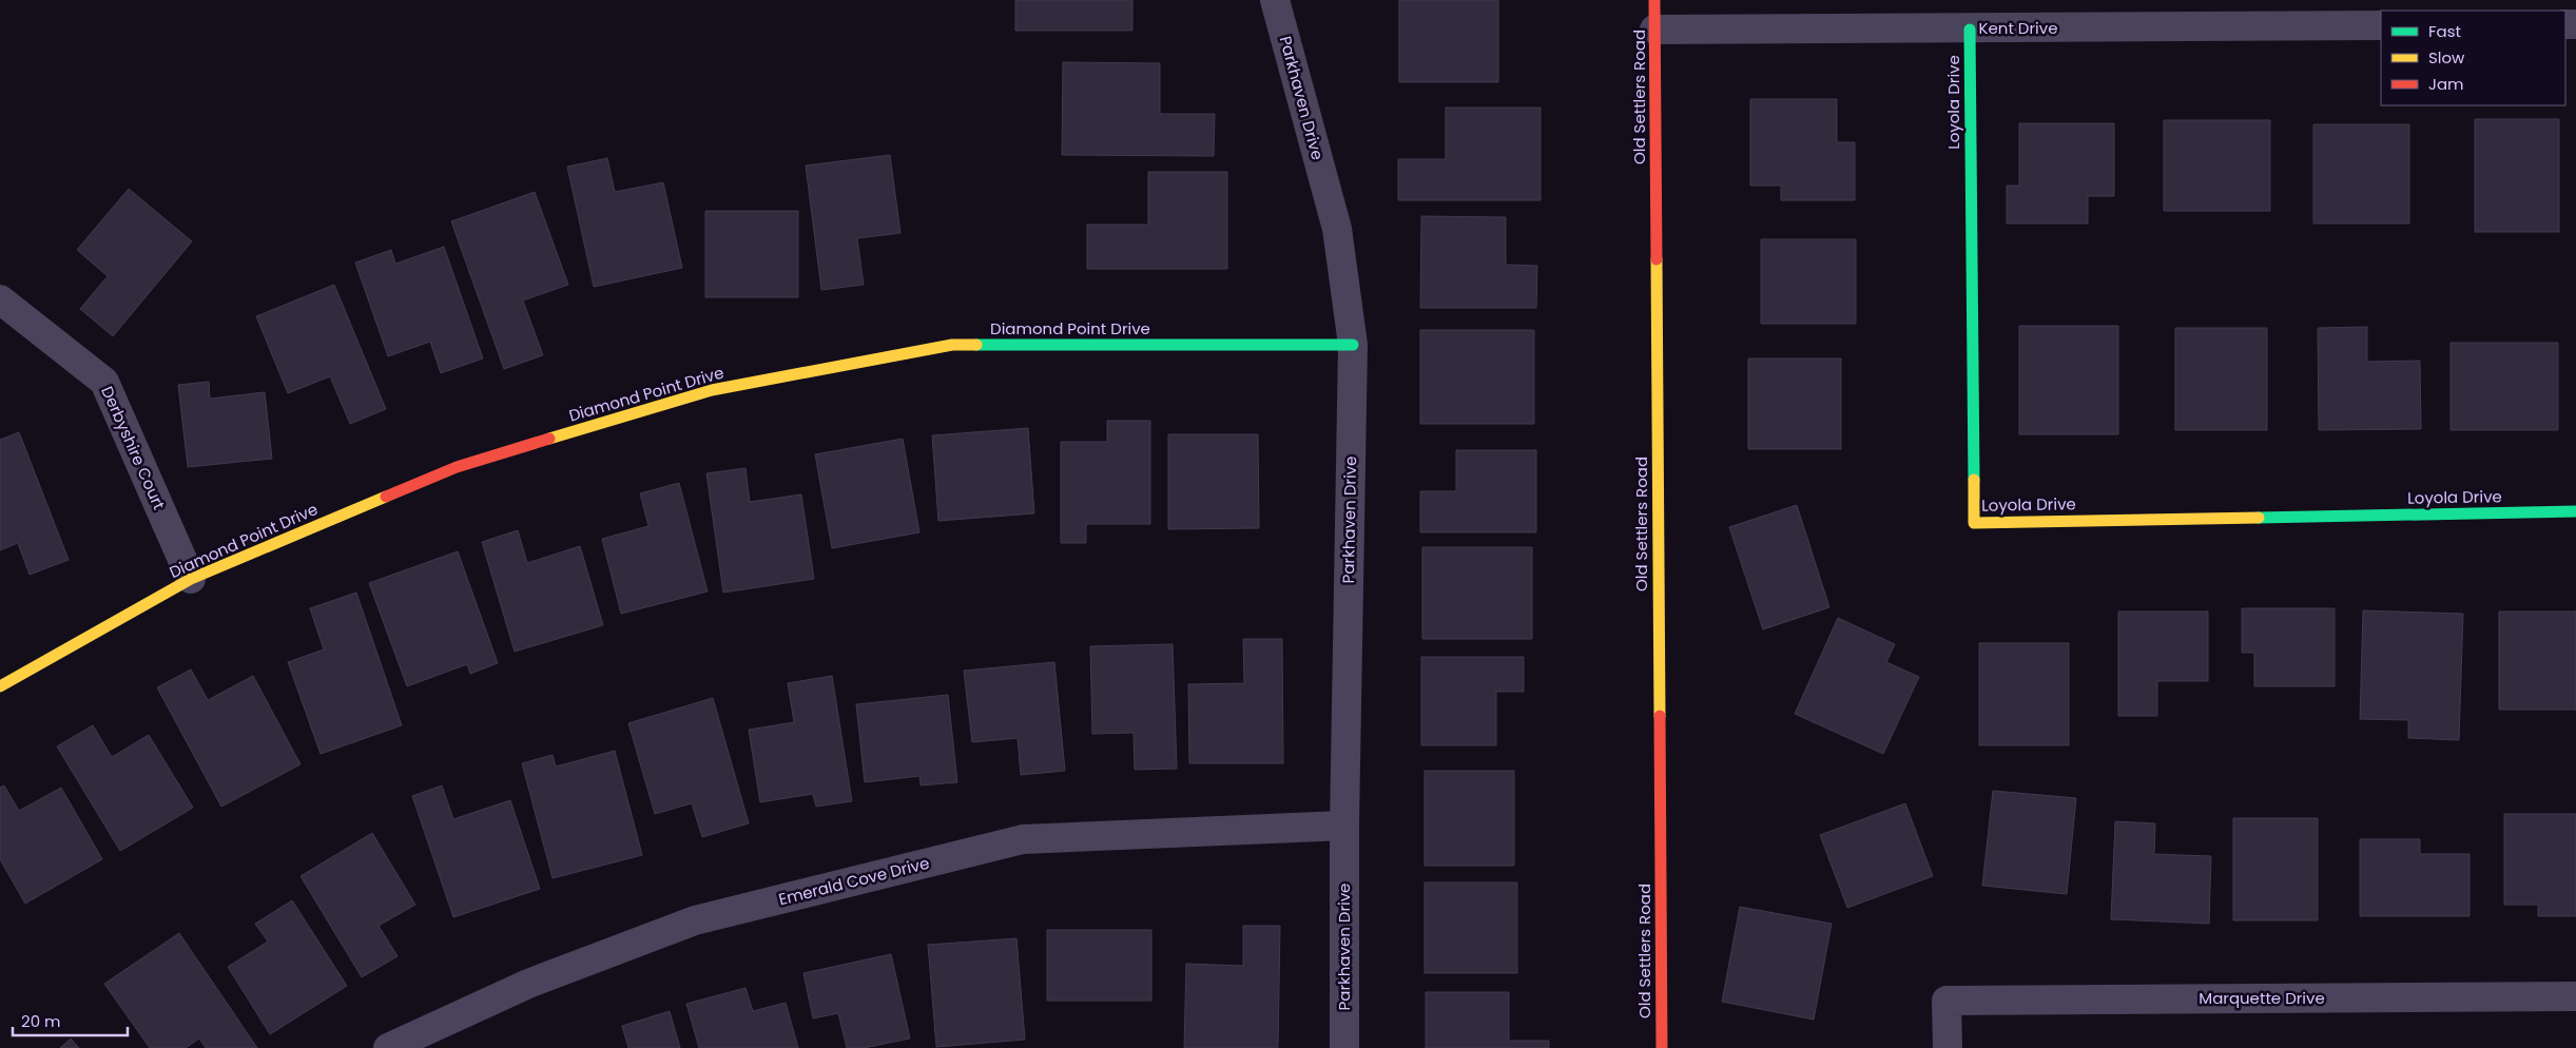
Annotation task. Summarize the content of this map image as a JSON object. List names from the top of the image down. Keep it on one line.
{"streets":{"street":["Kent Drive","Old Settlers Road","Parkhaven Drive","Loyola Drive","Diamond Point Drive","Derbyshire Court","Emerald Cove Drive","Marquette Drive"]},"crossings":[["Kent Drive","Old Settlers Road"],["Kent Drive","Loyola Drive"],["Parkhaven Drive","Diamond Point Drive"],["Parkhaven Drive","Emerald Cove Drive"],["Diamond Point Drive","Derbyshire Court"]],"legend":["Fast","Slow","Jam"],"scale_bar":"20 m"}
